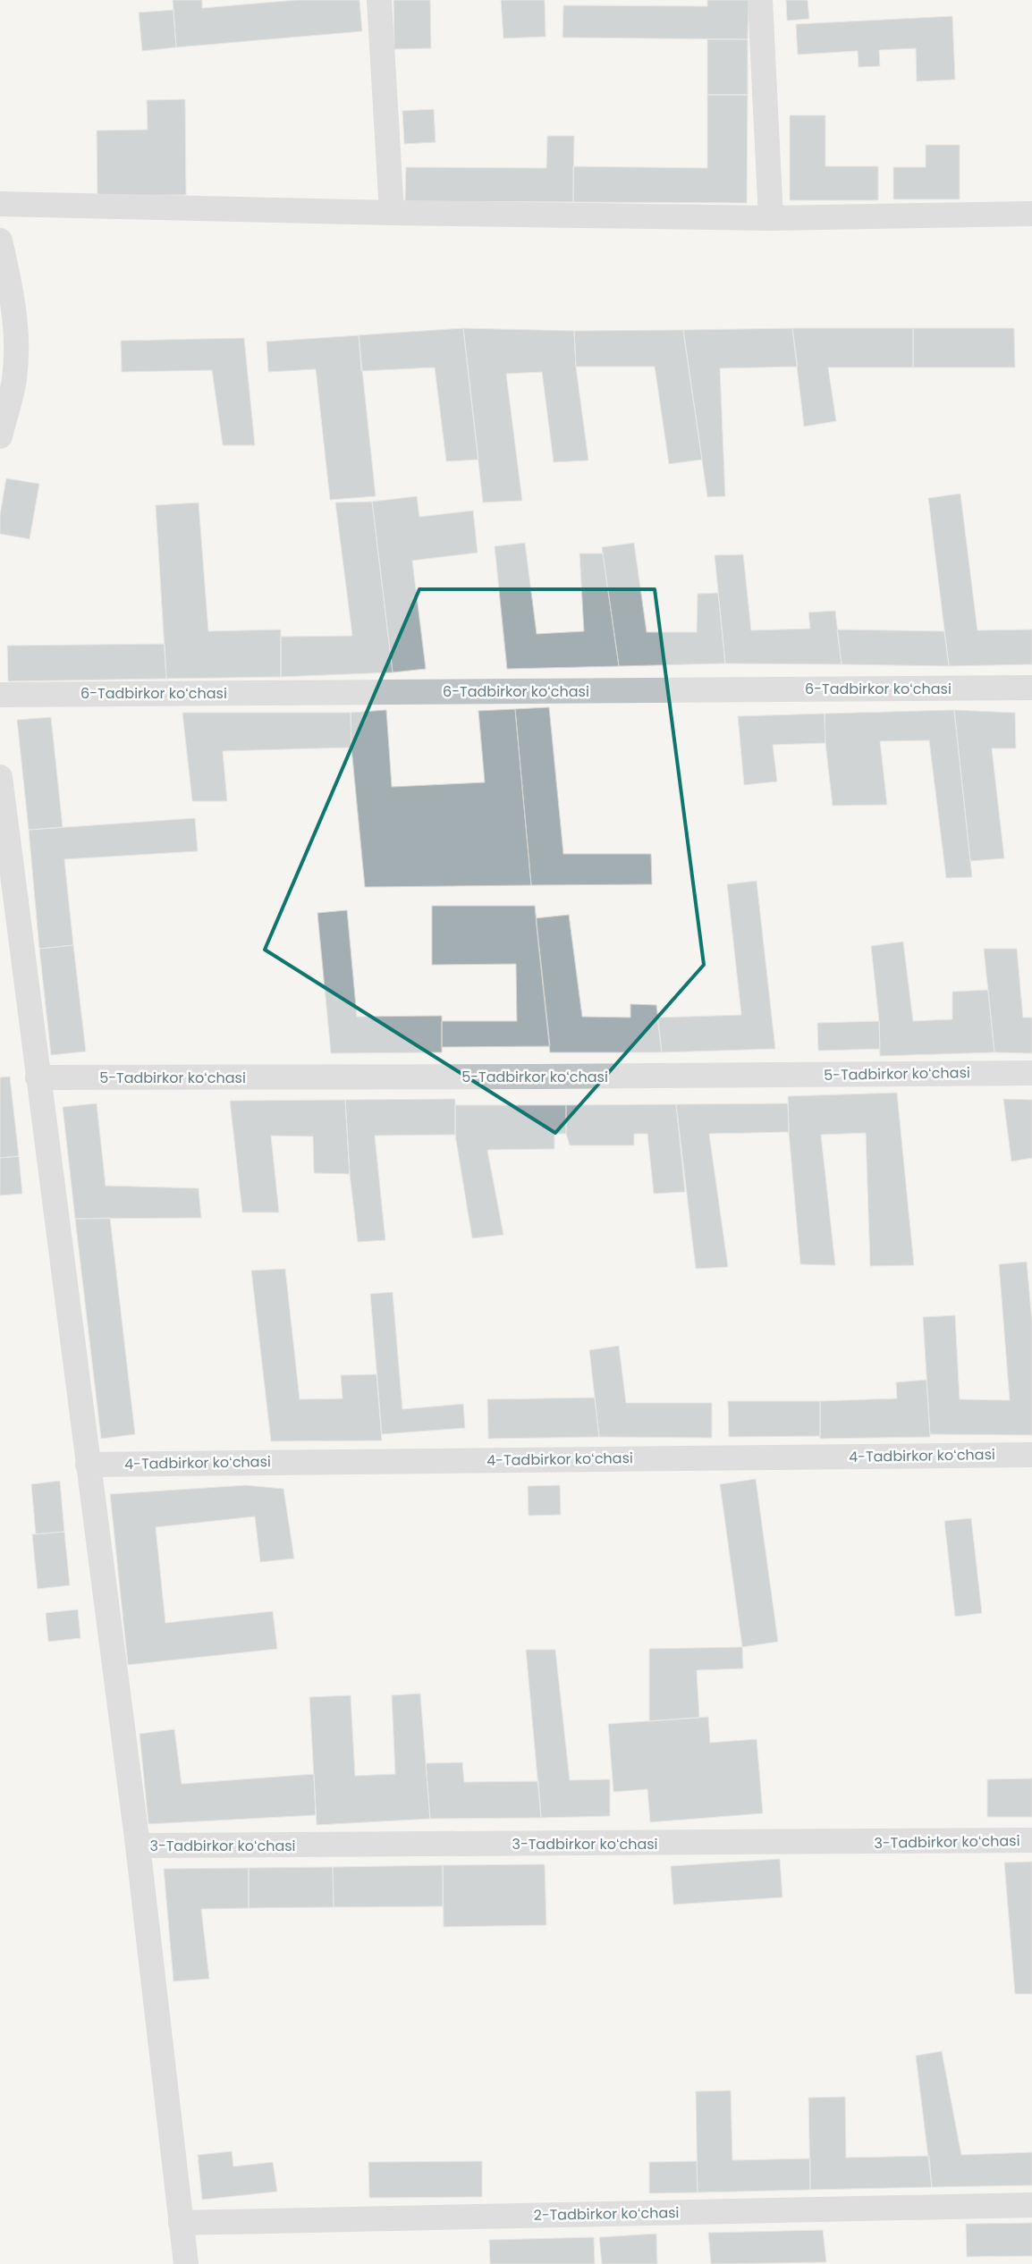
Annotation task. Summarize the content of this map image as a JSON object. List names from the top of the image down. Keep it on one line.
{"streets":{"street":["6-Tadbirkor koʻchasi","5-Tadbirkor koʻchasi","4-Tadbirkor koʻchasi","3-Tadbirkor koʻchasi","2-Tadbirkor koʻchasi"]}}
